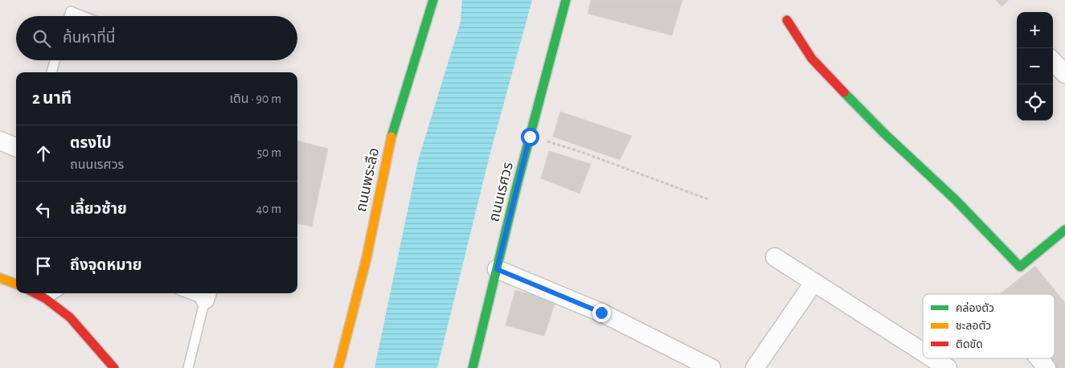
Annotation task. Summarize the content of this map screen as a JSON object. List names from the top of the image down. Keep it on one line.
{"streets":{"street":["ถนนพระลือ","ถนนเรศวร"]},"legend":["คล่องตัว","ชะลอตัว","ติดขัด"],"page":{"map_buttons":["+","−"],"search":"ค้นหาที่นี่","heading":["2 นาที","เดิน · 90 m"],"list":[["ตรงไป","ถนนเรศวร","50 m"],["เลี้ยวซ้าย","40 m"],"ถึงจุดหมาย"]}}
